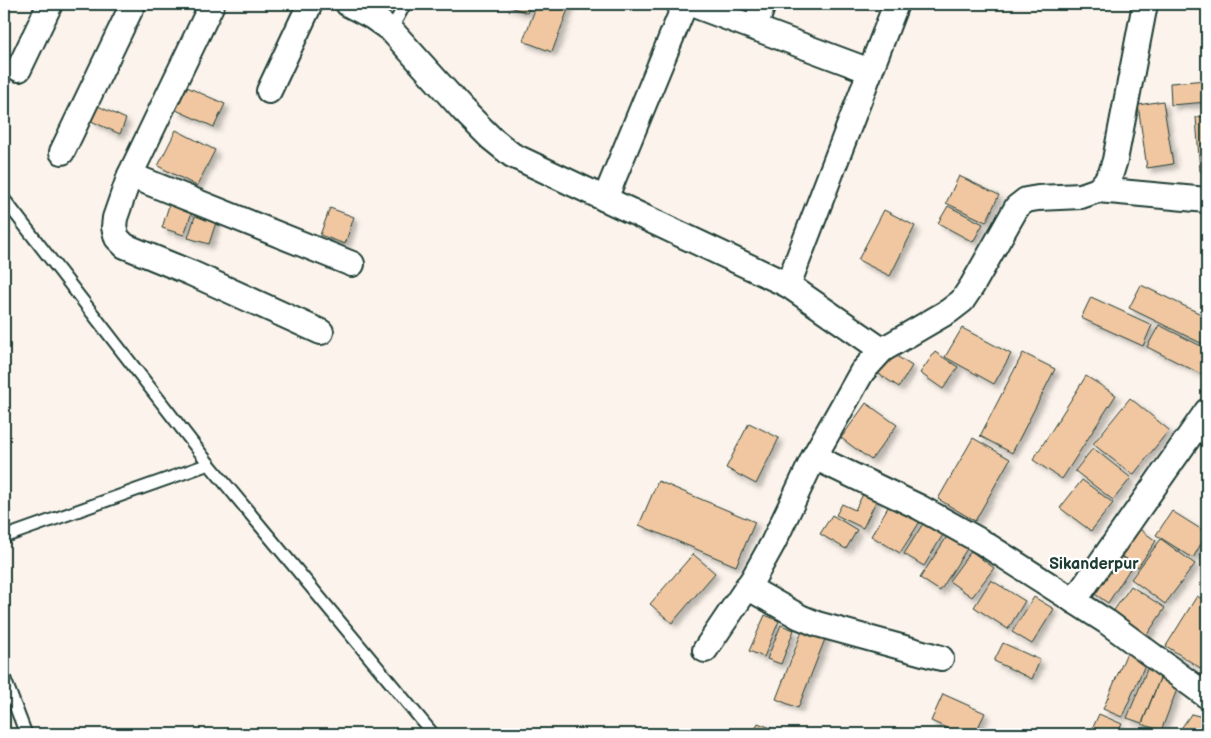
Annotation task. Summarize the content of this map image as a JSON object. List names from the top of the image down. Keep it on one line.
{"districts":["Sikanderpur"]}
